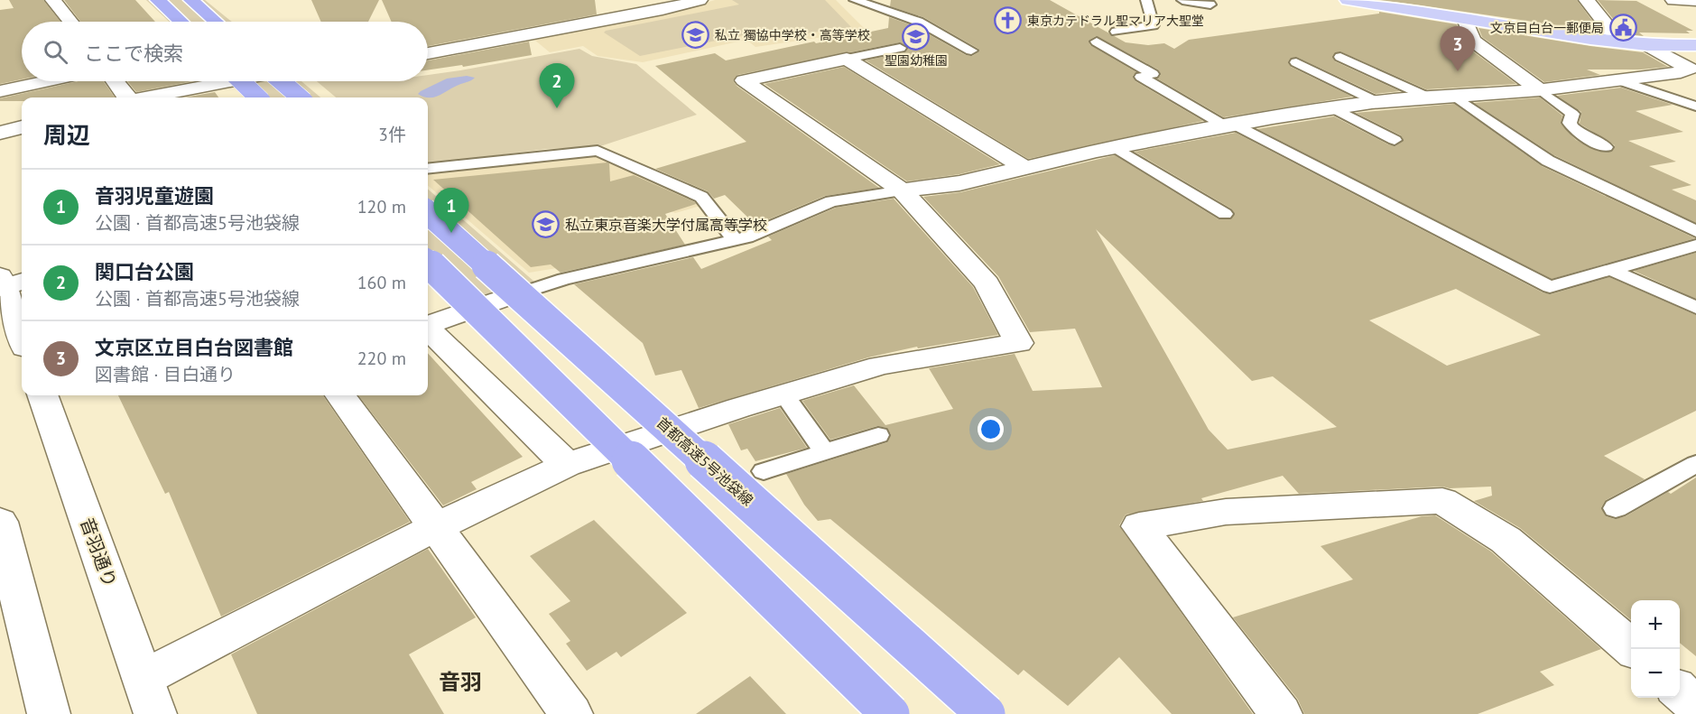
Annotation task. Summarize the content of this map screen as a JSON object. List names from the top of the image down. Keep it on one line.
{"streets":{"highway":["首都高速5号池袋線"],"street":["音羽通り"]},"districts":["音羽"],"places":{"church":["東京カテドラル聖マリア大聖堂"],"public building":["文京目白台一郵便局"],"school or university":["私立 獨協中学校・高等学校","聖園幼稚園","私立東京音楽大学付属高等学校"]},"page":{"search":"ここで検索","pins":["3","2","1"],"heading":["周辺","3件"],"list":[{"mark":"1","name":"音羽児童遊園","note":"公園 · 首都高速5号池袋線","value":"120 m"},{"mark":"2","name":"関口台公園","note":"公園 · 首都高速5号池袋線","value":"160 m"},{"mark":"3","name":"文京区立目白台図書館","note":"図書館 · 目白通り","value":"220 m"}],"map_buttons":["+","−"]}}
